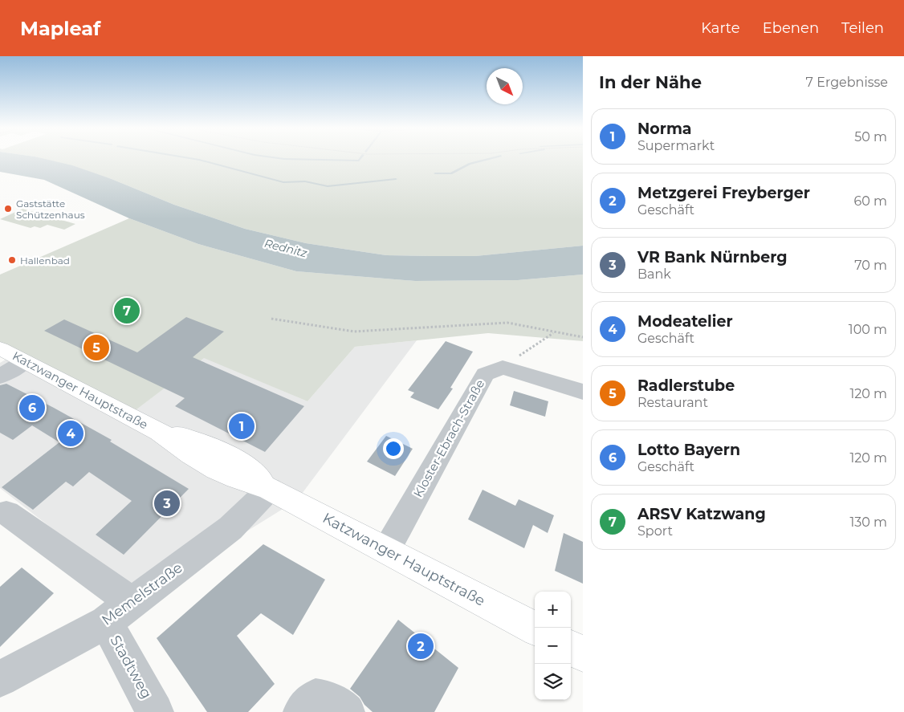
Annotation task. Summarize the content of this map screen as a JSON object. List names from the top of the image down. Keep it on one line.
{"streets":{"main road":["Katzwanger Hauptstraße"],"street":["Kloster-Ebrach-Straße","Memelstraße","Stadtweg"]},"crossings":[["Katzwanger Hauptstraße","Kloster-Ebrach-Straße"],["Katzwanger Hauptstraße","Memelstraße"],["Memelstraße","Stadtweg"]],"water":["Rednitz"],"places":["Gaststätte Schützenhaus","Hallenbad"],"north":"bottom right","page":{"header":"Mapleaf","nav":["Karte","Ebenen","Teilen"],"heading":["In der Nähe","7 Ergebnisse"],"list":[{"mark":"1","name":"Norma","note":"Supermarkt","value":"50 m"},{"mark":"2","name":"Metzgerei Freyberger","note":"Geschäft","value":"60 m"},{"mark":"3","name":"VR Bank Nürnberg","note":"Bank","value":"70 m"},{"mark":"4","name":"Modeatelier","note":"Geschäft","value":"100 m"},{"mark":"5","name":"Radlerstube","note":"Restaurant","value":"120 m"},{"mark":"6","name":"Lotto Bayern","note":"Geschäft","value":"120 m"},{"mark":"7","name":"ARSV Katzwang","note":"Sport","value":"130 m"}],"pins":["7","5","6","1","4","3","2"],"map_buttons":["+","−"]}}
